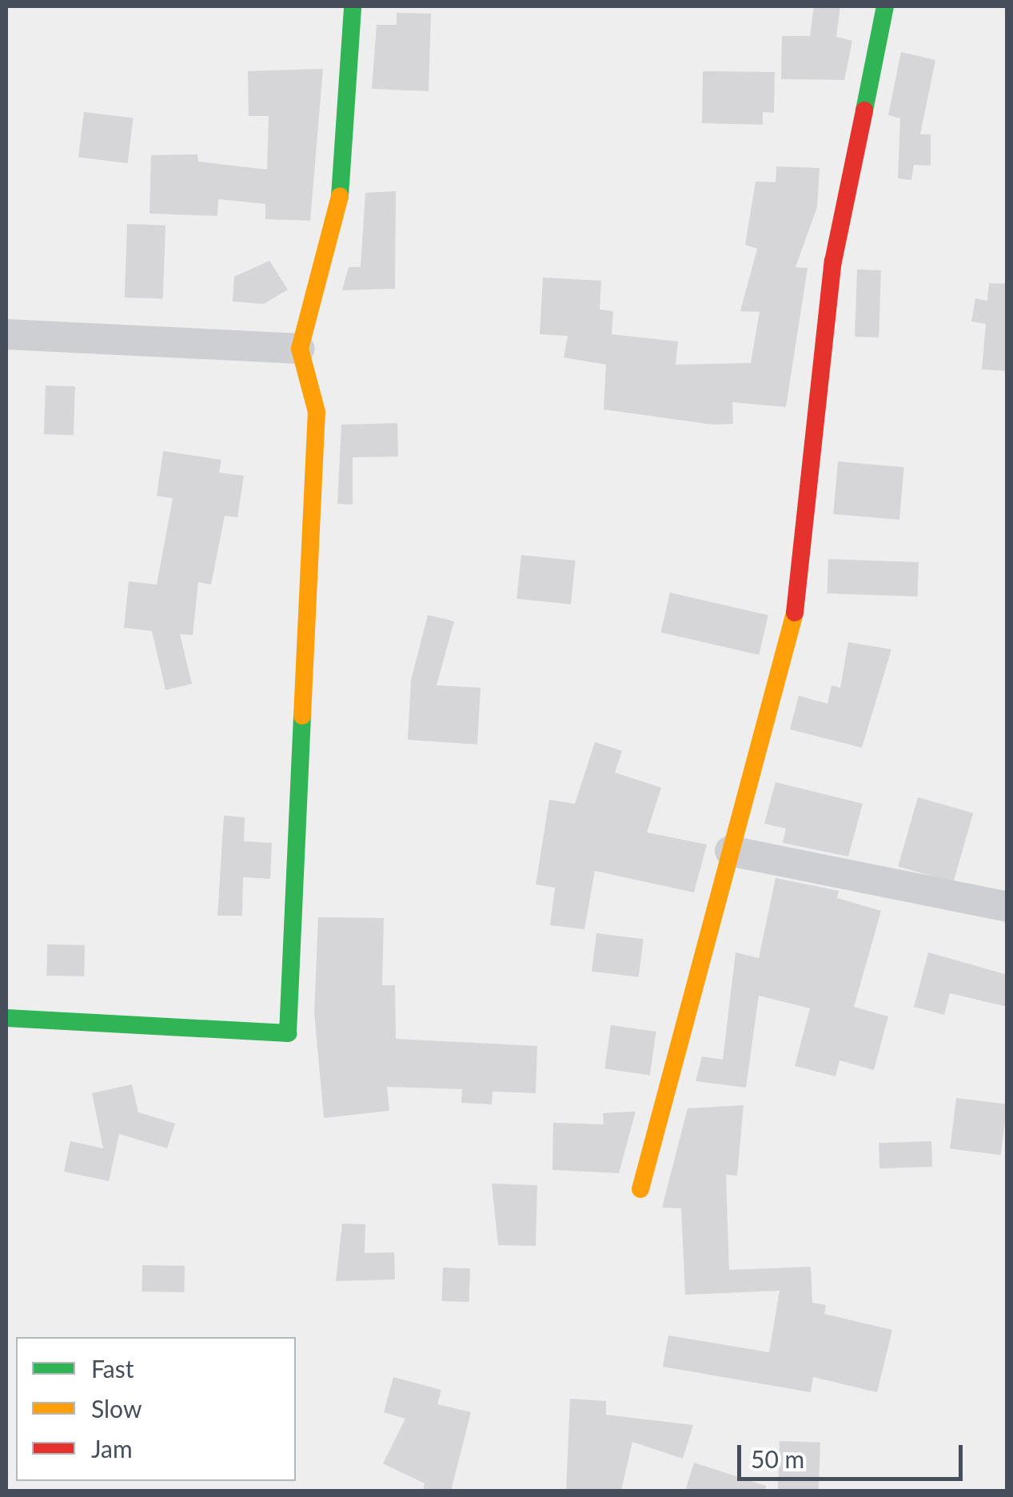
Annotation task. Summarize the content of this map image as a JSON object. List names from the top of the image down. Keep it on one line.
{"legend":["Fast","Slow","Jam"],"scale_bar":"50 m"}
